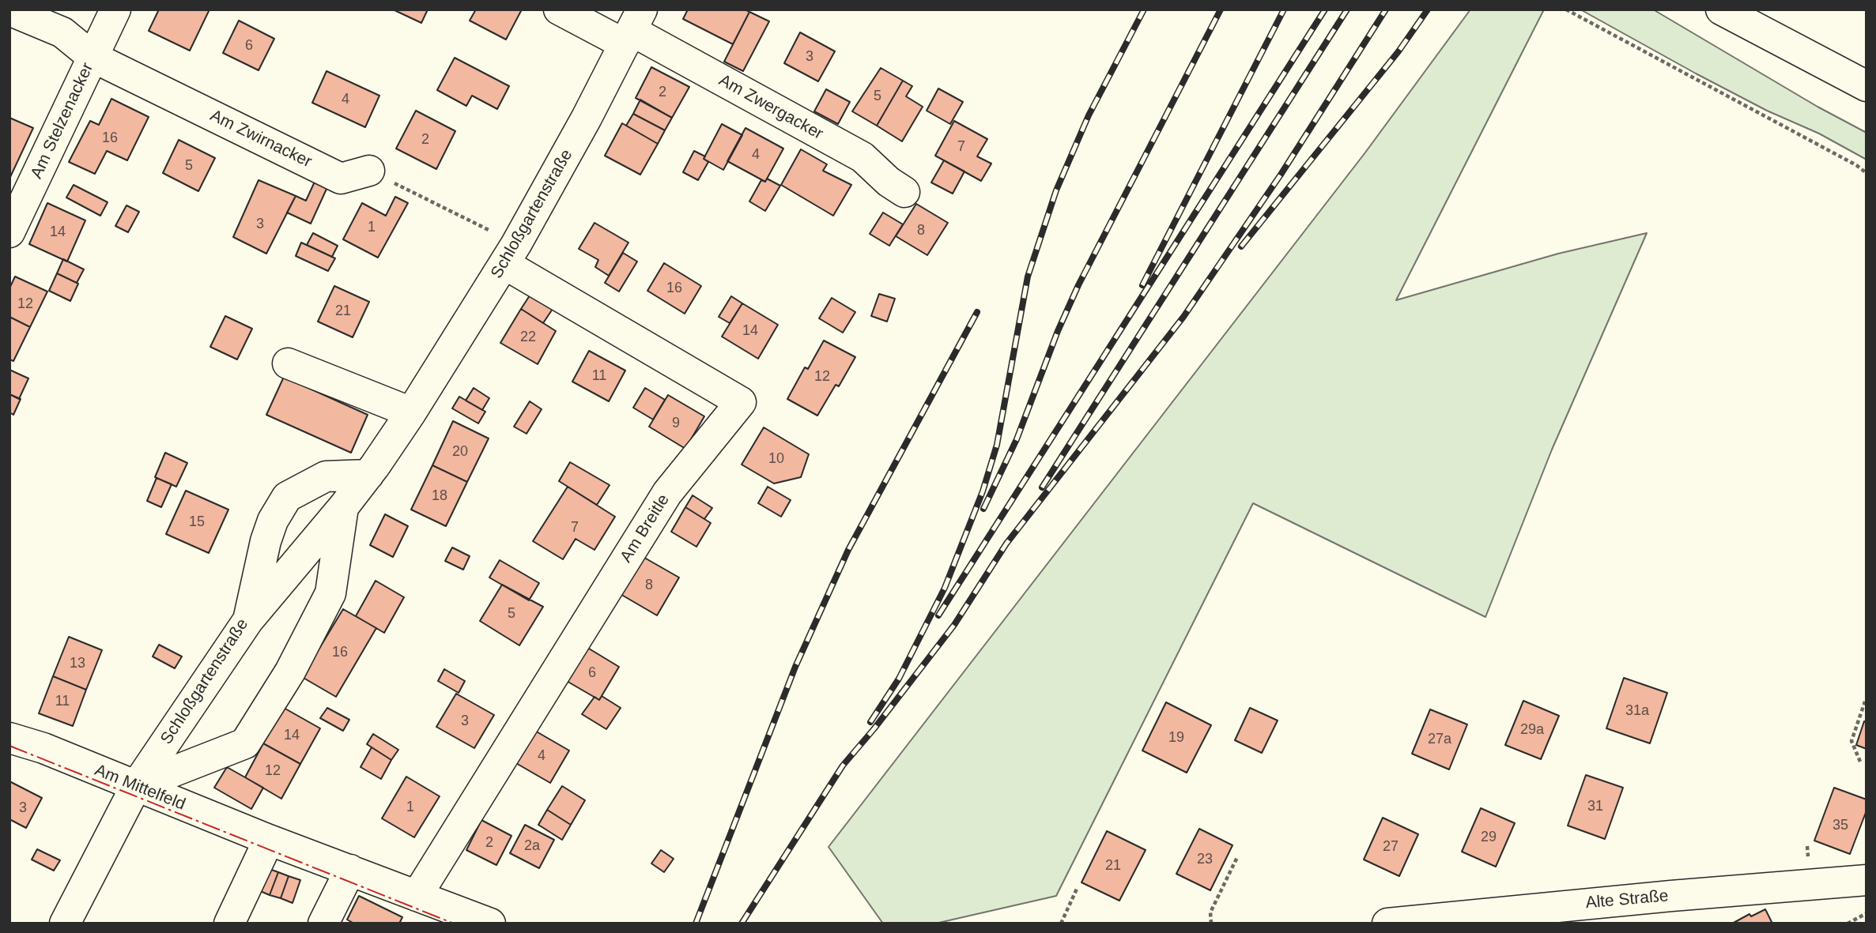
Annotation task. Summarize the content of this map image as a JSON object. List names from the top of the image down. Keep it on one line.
{"streets":{"street":["Am Zwergacker","Am Stelzenacker","Am Zwirnacker","Schloßgartenstraße","Am Breitle","Am Mittelfeld","Alte Straße"]},"crossings":[["Am Zwergacker","Schloßgartenstraße"],["Am Stelzenacker","Am Zwirnacker"],["Schloßgartenstraße","Am Breitle"],["Schloßgartenstraße","Am Mittelfeld"],["Am Breitle","Am Mittelfeld"]],"house_numbers":["6","3","2","5","4","16","2","7","4","5","3","1","8","14","16","12","21","14","22","11","12","9","20","10","18","15","7","8","5","16","13","6","11","31a","3","29a","14","19","27a","4","12","31","1","3","35","29","2","2a","27","23","21"]}
